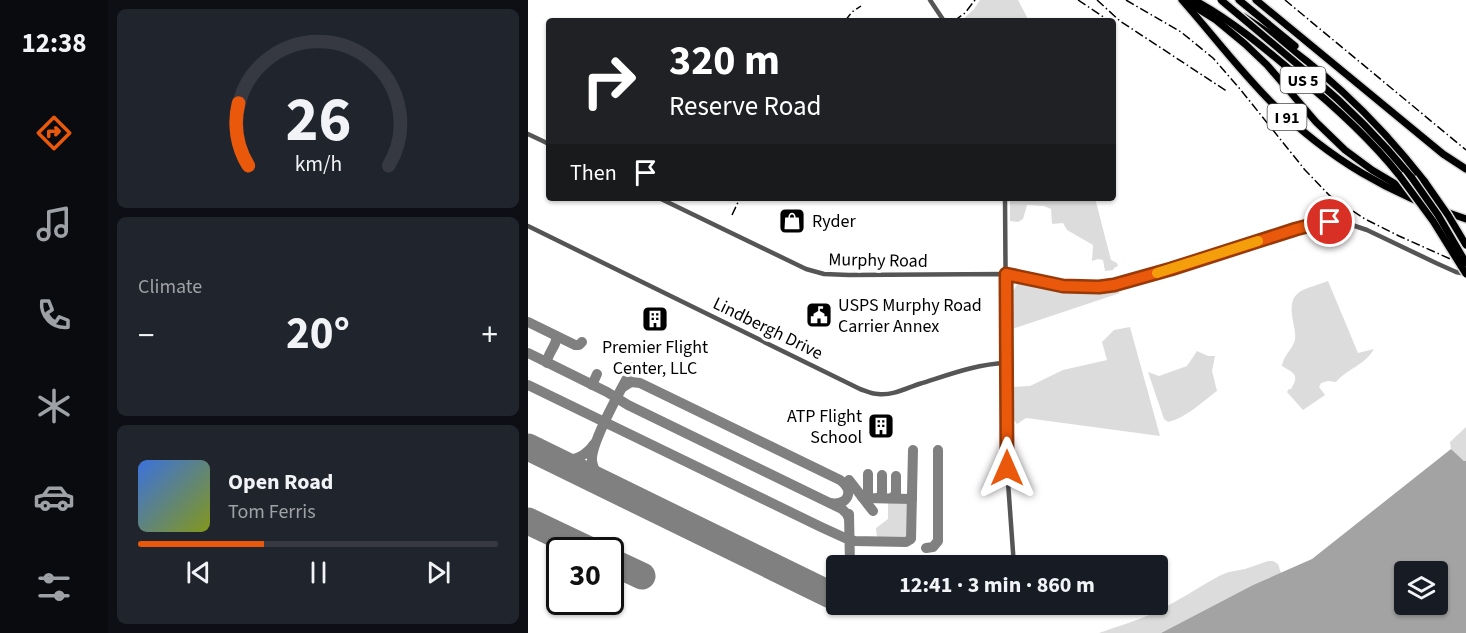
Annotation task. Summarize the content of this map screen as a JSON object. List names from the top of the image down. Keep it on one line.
{"streets":{"highway":["US 5","I 91"],"street":["Murphy Road","Lindbergh Drive"]},"crossings":[["US 5","Murphy Road"]],"places":{"shop":["Ryder"],"public building":["USPS Murphy Road Carrier Annex"],"building":["Premier Flight Center, LLC","ATP Flight School"]},"page":{"tabs":"12:38","turn":["320 m","Reserve Road"],"then":"Then","tile":"Climate","heat":["−","20°","+"],"song":["Open Road","Tom Ferris"],"limit":"30","trip":"12:41 · 3 min · 860 m","gauge":["26","km/h"]}}
